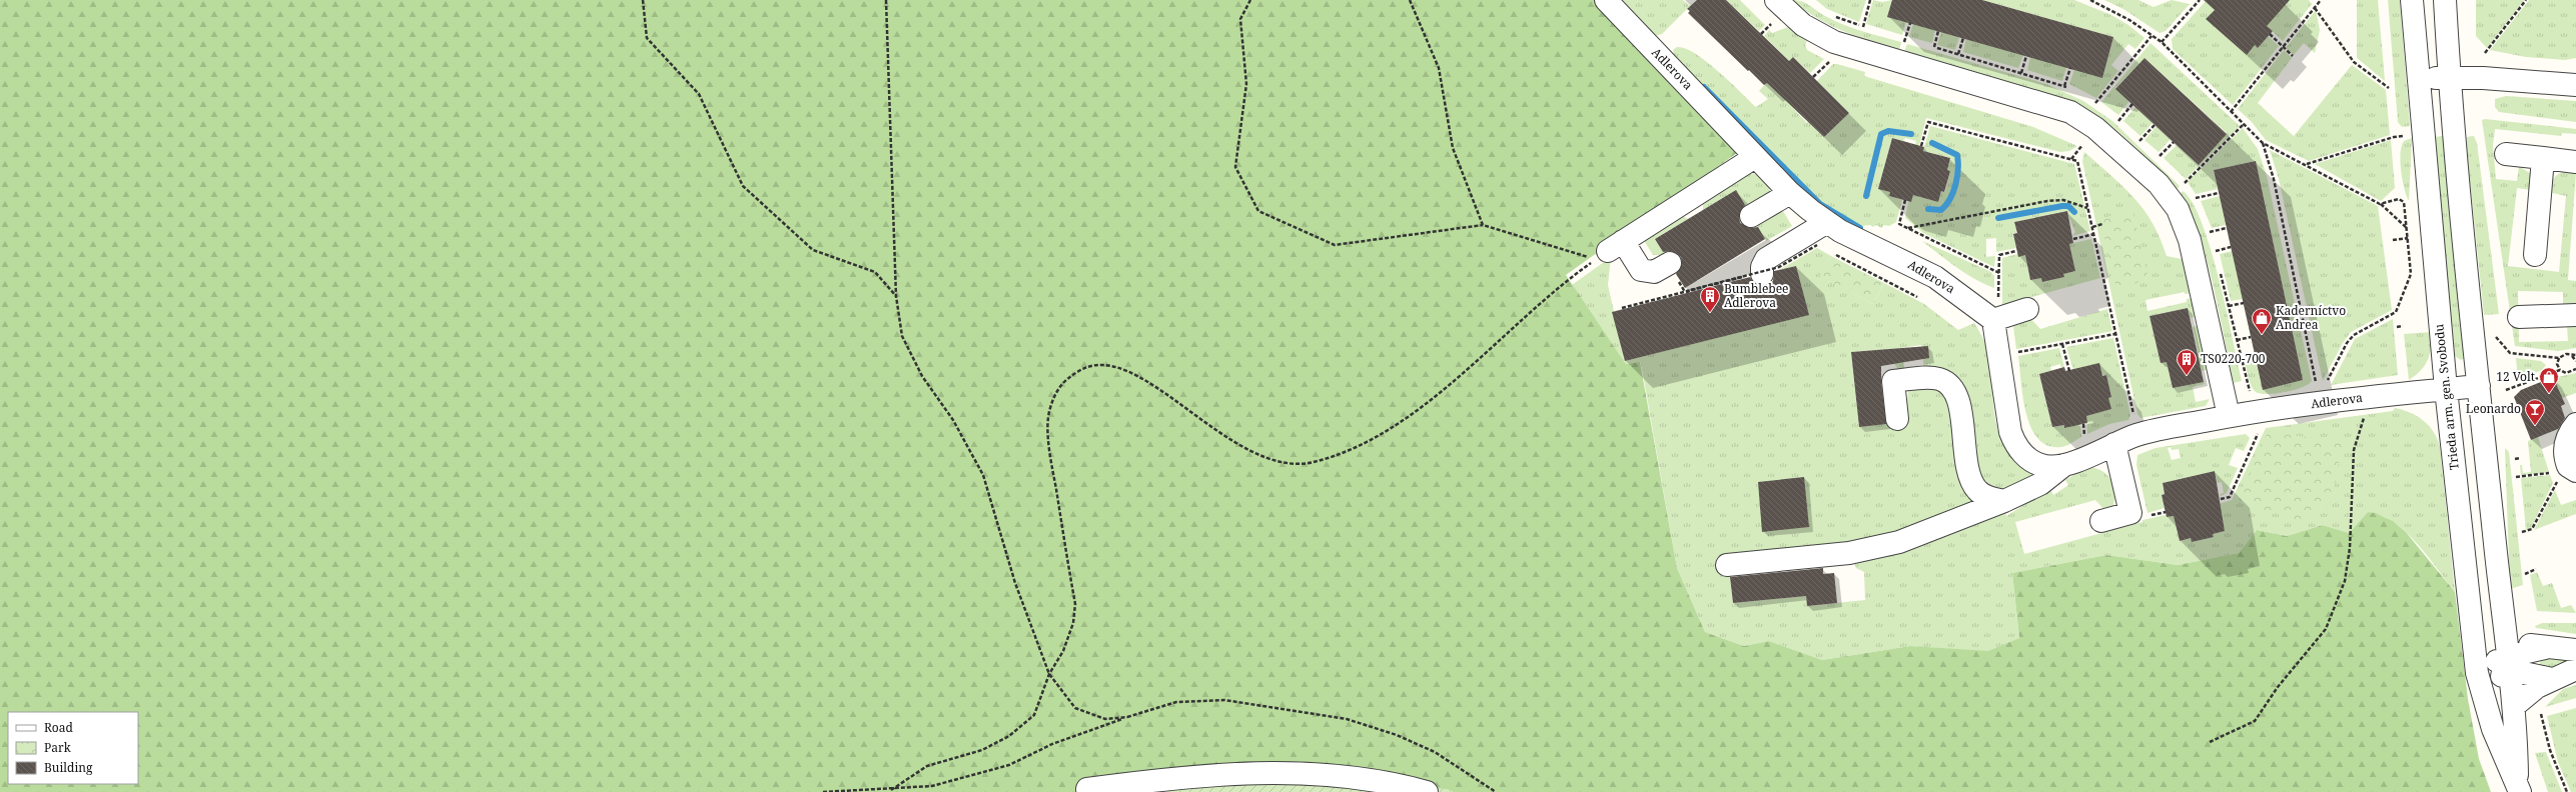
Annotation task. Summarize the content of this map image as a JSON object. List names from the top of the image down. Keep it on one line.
{"streets":{"street":["Adlerova","Trieda arm. gen. Svobodu"]},"crossings":[["Adlerova","Trieda arm. gen. Svobodu"]],"places":{"building":["Bumblebee Adlerova","TS0220-700"],"shop":["Kaderníctvo Andrea","12 Volt"],"bar":["Leonardo"]},"legend":["Road","Park","Building"]}
